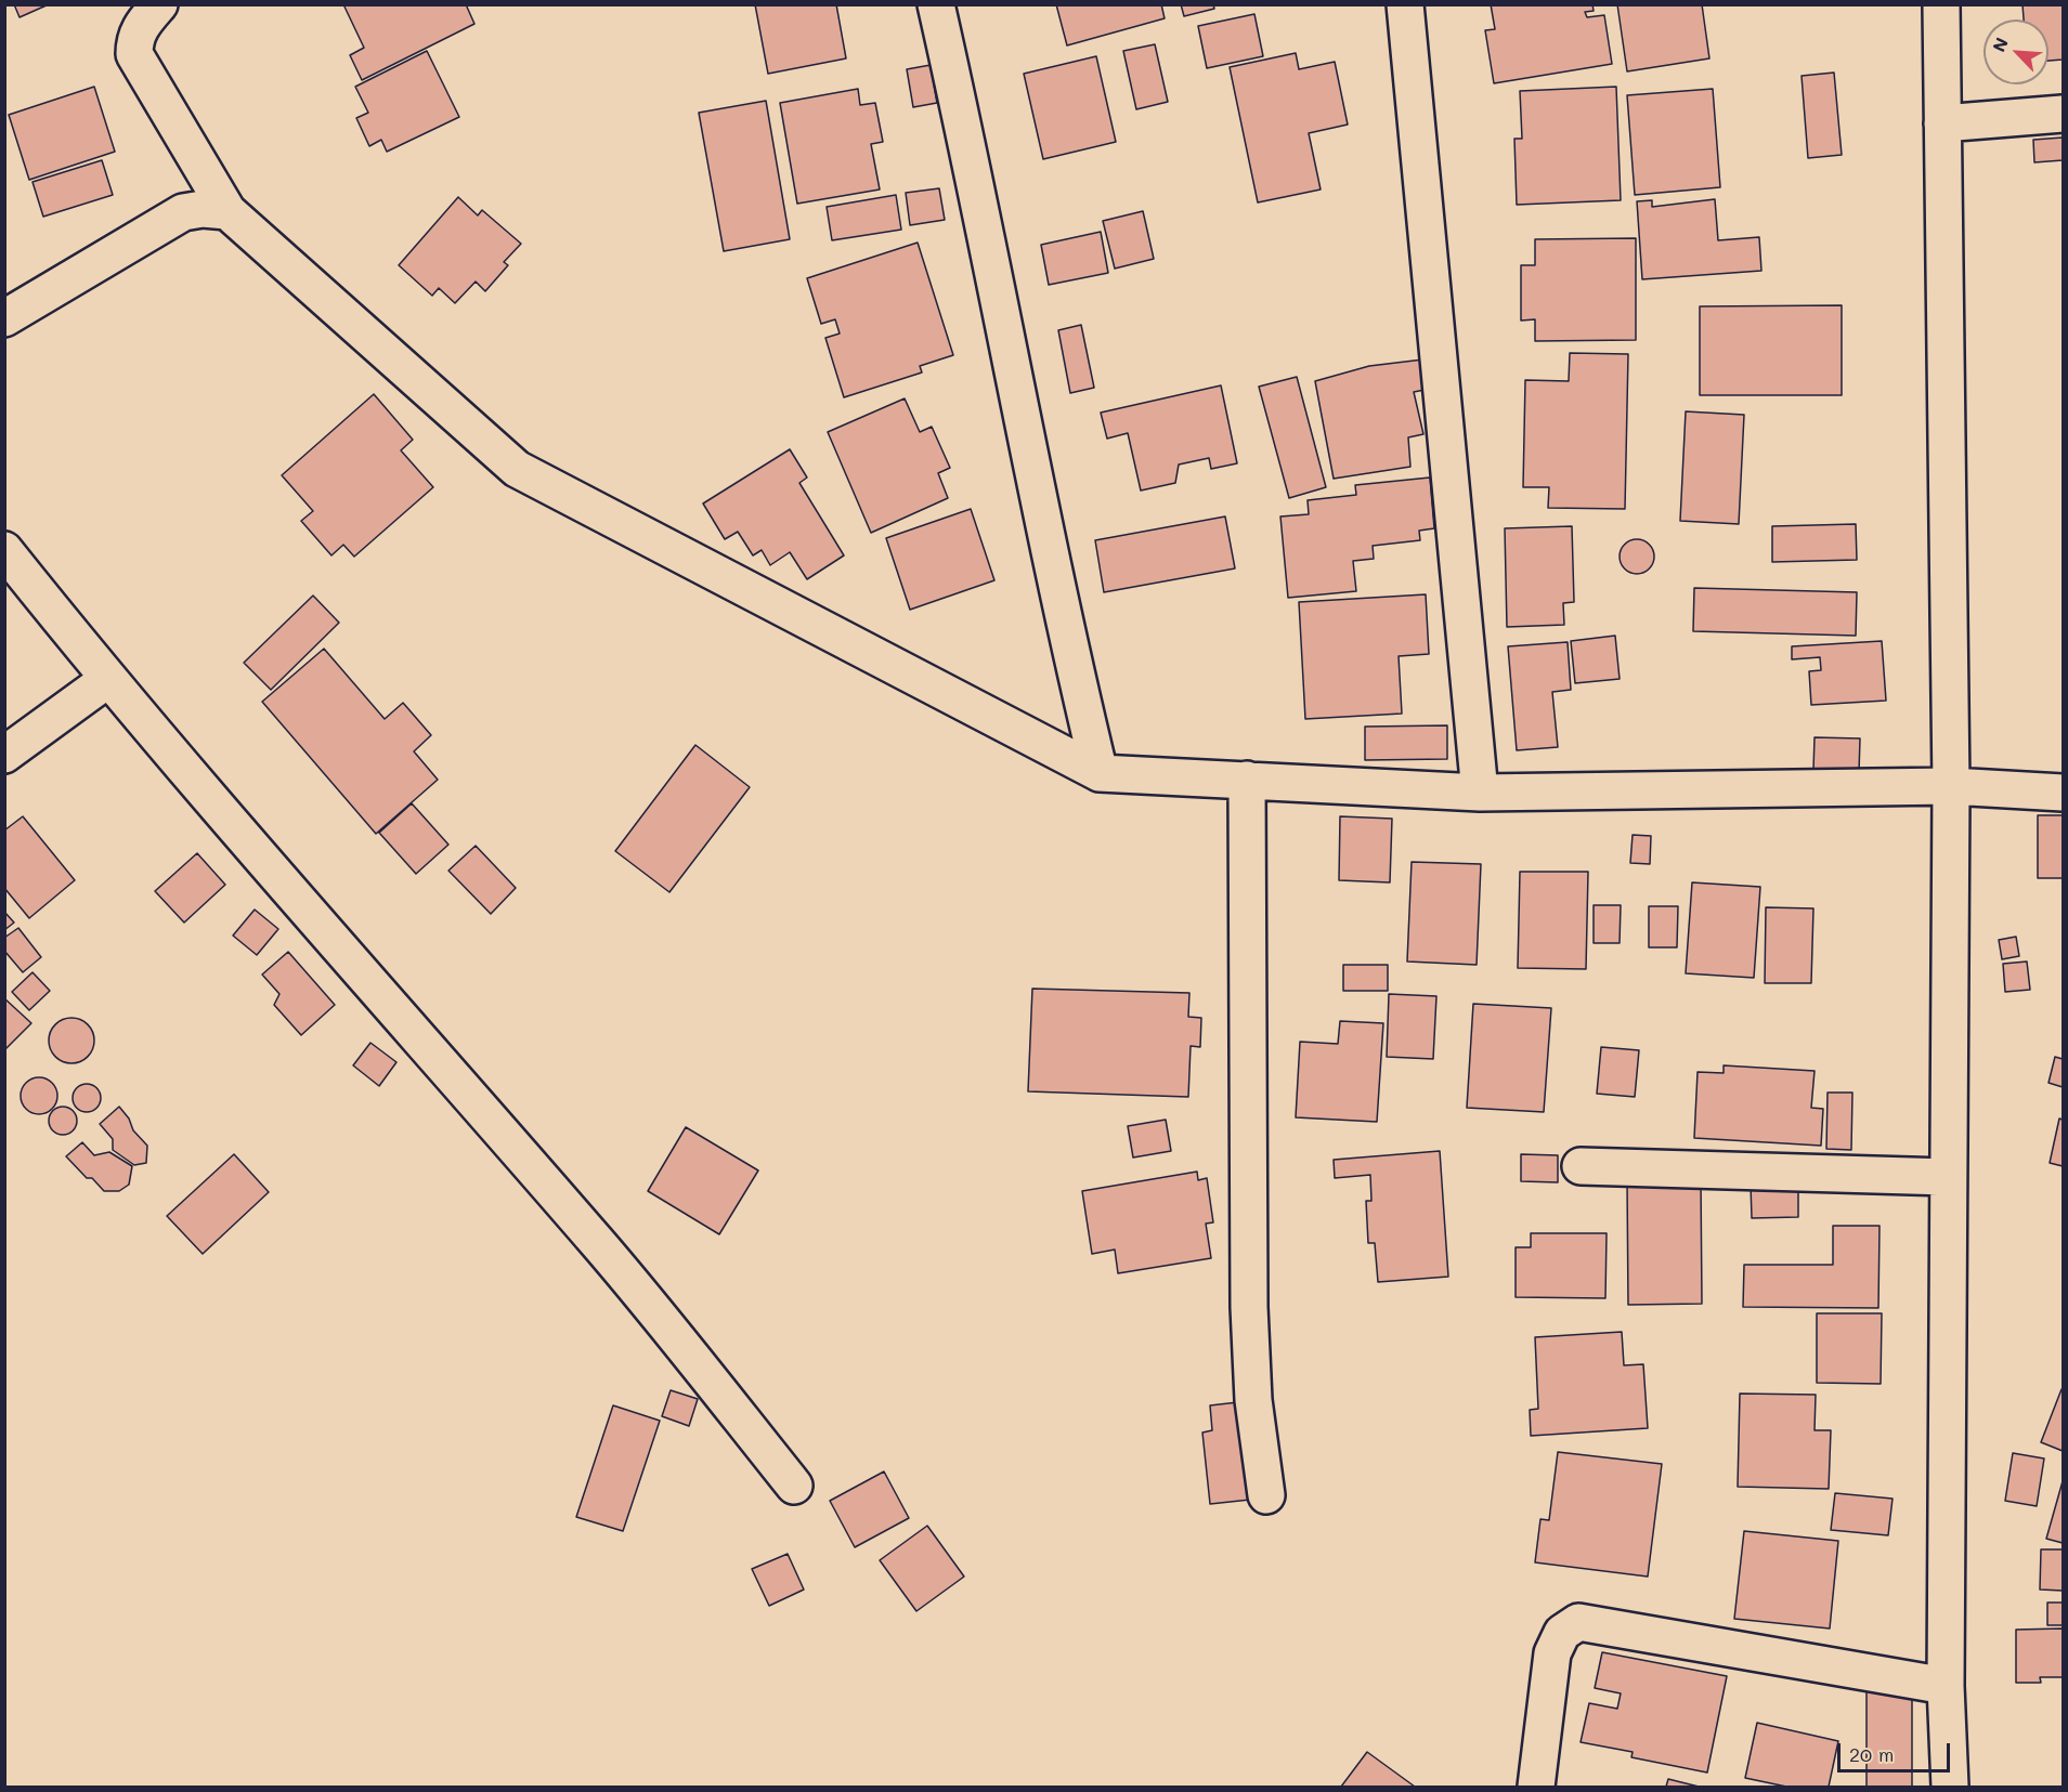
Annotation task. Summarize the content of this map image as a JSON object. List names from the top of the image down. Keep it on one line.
{"scale_bar":"20 m","north":"top left"}
